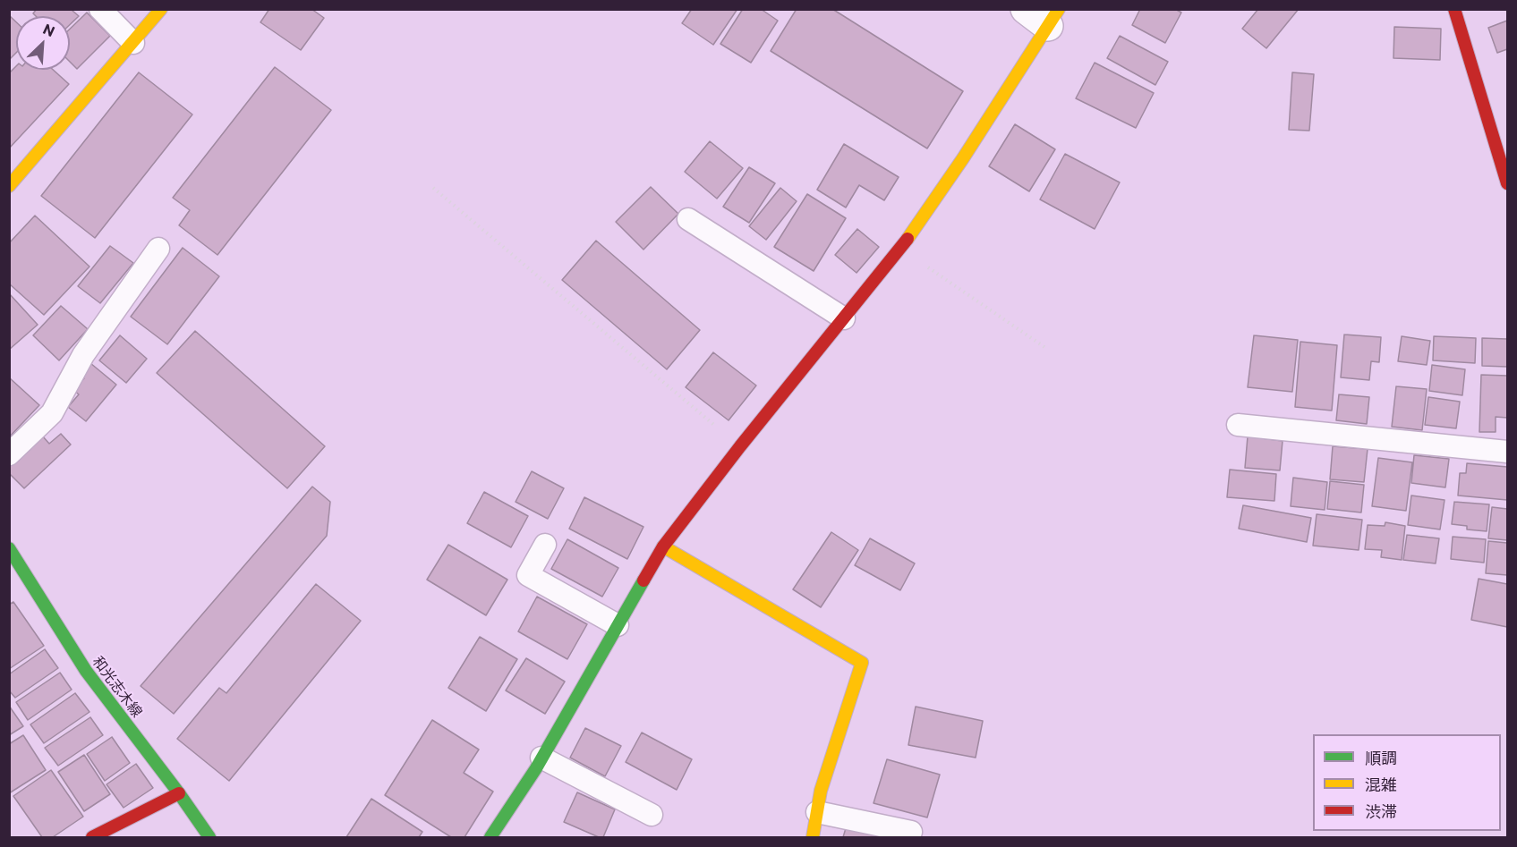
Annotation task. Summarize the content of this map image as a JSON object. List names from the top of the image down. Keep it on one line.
{"streets":{"street":["和光志木線"]},"legend":["順調","混雑","渋滞"],"north":"top right"}
